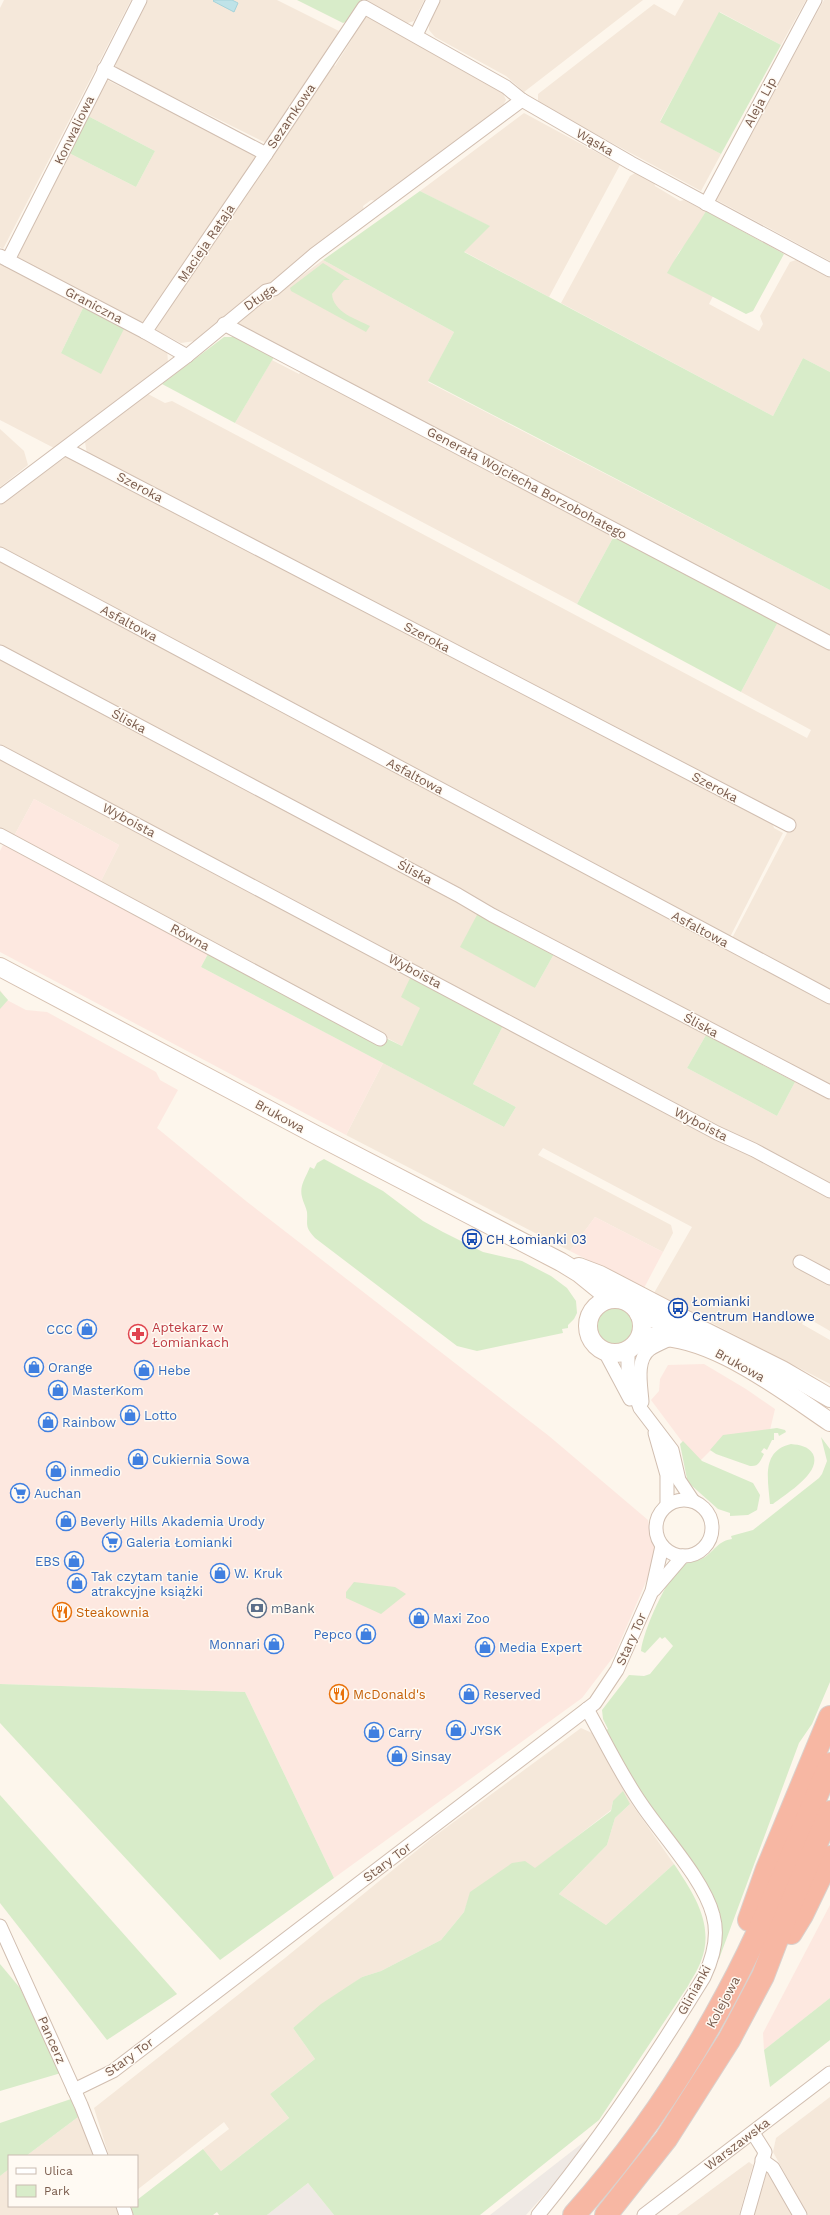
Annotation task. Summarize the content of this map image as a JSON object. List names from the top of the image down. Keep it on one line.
{"streets":{"highway":["Kolejowa"],"street":["Aleja Lip","Sezamkowa","Konwaliowa","Wąska","Macieja Rataja","Długa","Graniczna","Generała Wojciecha Borzobohatego","Szeroka","Asfaltowa","Śliska","Wyboista","Równa","Brukowa","Stary Tor","Glinianki","Pancerz","Warszawska"]},"crossings":[["Aleja Lip","Wąska"],["Sezamkowa","Konwaliowa"],["Sezamkowa","Wąska"],["Sezamkowa","Macieja Rataja"],["Konwaliowa","Graniczna"],["Wąska","Długa"],["Macieja Rataja","Graniczna"],["Długa","Graniczna"],["Długa","Generała Wojciecha Borzobohatego"],["Długa","Szeroka"],["Stary Tor","Glinianki"],["Stary Tor","Pancerz"]],"places":{"bus stop":["CH Łomianki 03","Łomianki Centrum Handlowe"],"shop":["CCC","Orange","Hebe","MasterKom","Lotto","Rainbow","Cukiernia Sowa","inmedio","Beverly Hills Akademia Urody","EBS","W. Kruk","Tak czytam tanie atrakcyjne książki","Maxi Zoo","Pepco","Monnari","Media Expert","Reserved","JYSK","Carry","Sinsay"],"pharmacy":["Aptekarz w Łomiankach"],"supermarket":["Auchan","Galeria Łomianki"],"bank":["mBank"],"restaurant":["Steakownia","McDonald's"]},"legend":["Ulica","Park"]}
